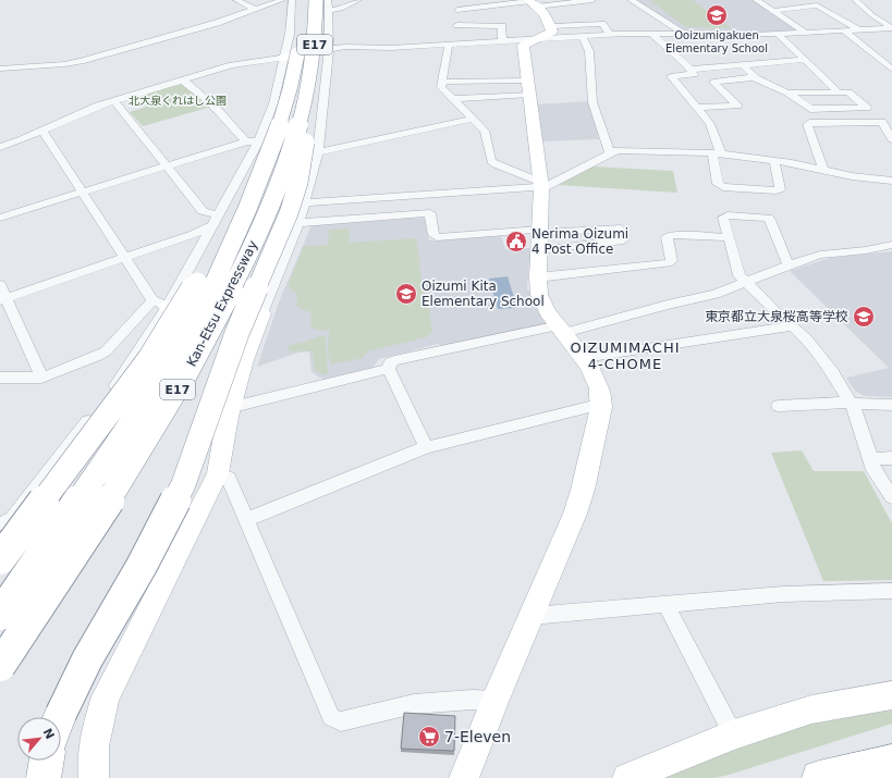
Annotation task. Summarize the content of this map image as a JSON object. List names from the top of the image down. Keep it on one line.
{"streets":{"highway":["E17","Kan-Etsu Expressway"]},"districts":["OIZUMIMACHI 4-CHOME"],"parks":["北大泉くれはし公園"],"places":{"school or university":["Ooizumigakuen Elementary School","Oizumi Kita Elementary School","東京都立大泉桜高等学校"],"public building":["Nerima Oizumi 4 Post Office"],"supermarket":["7-Eleven"]},"north":"top right"}
